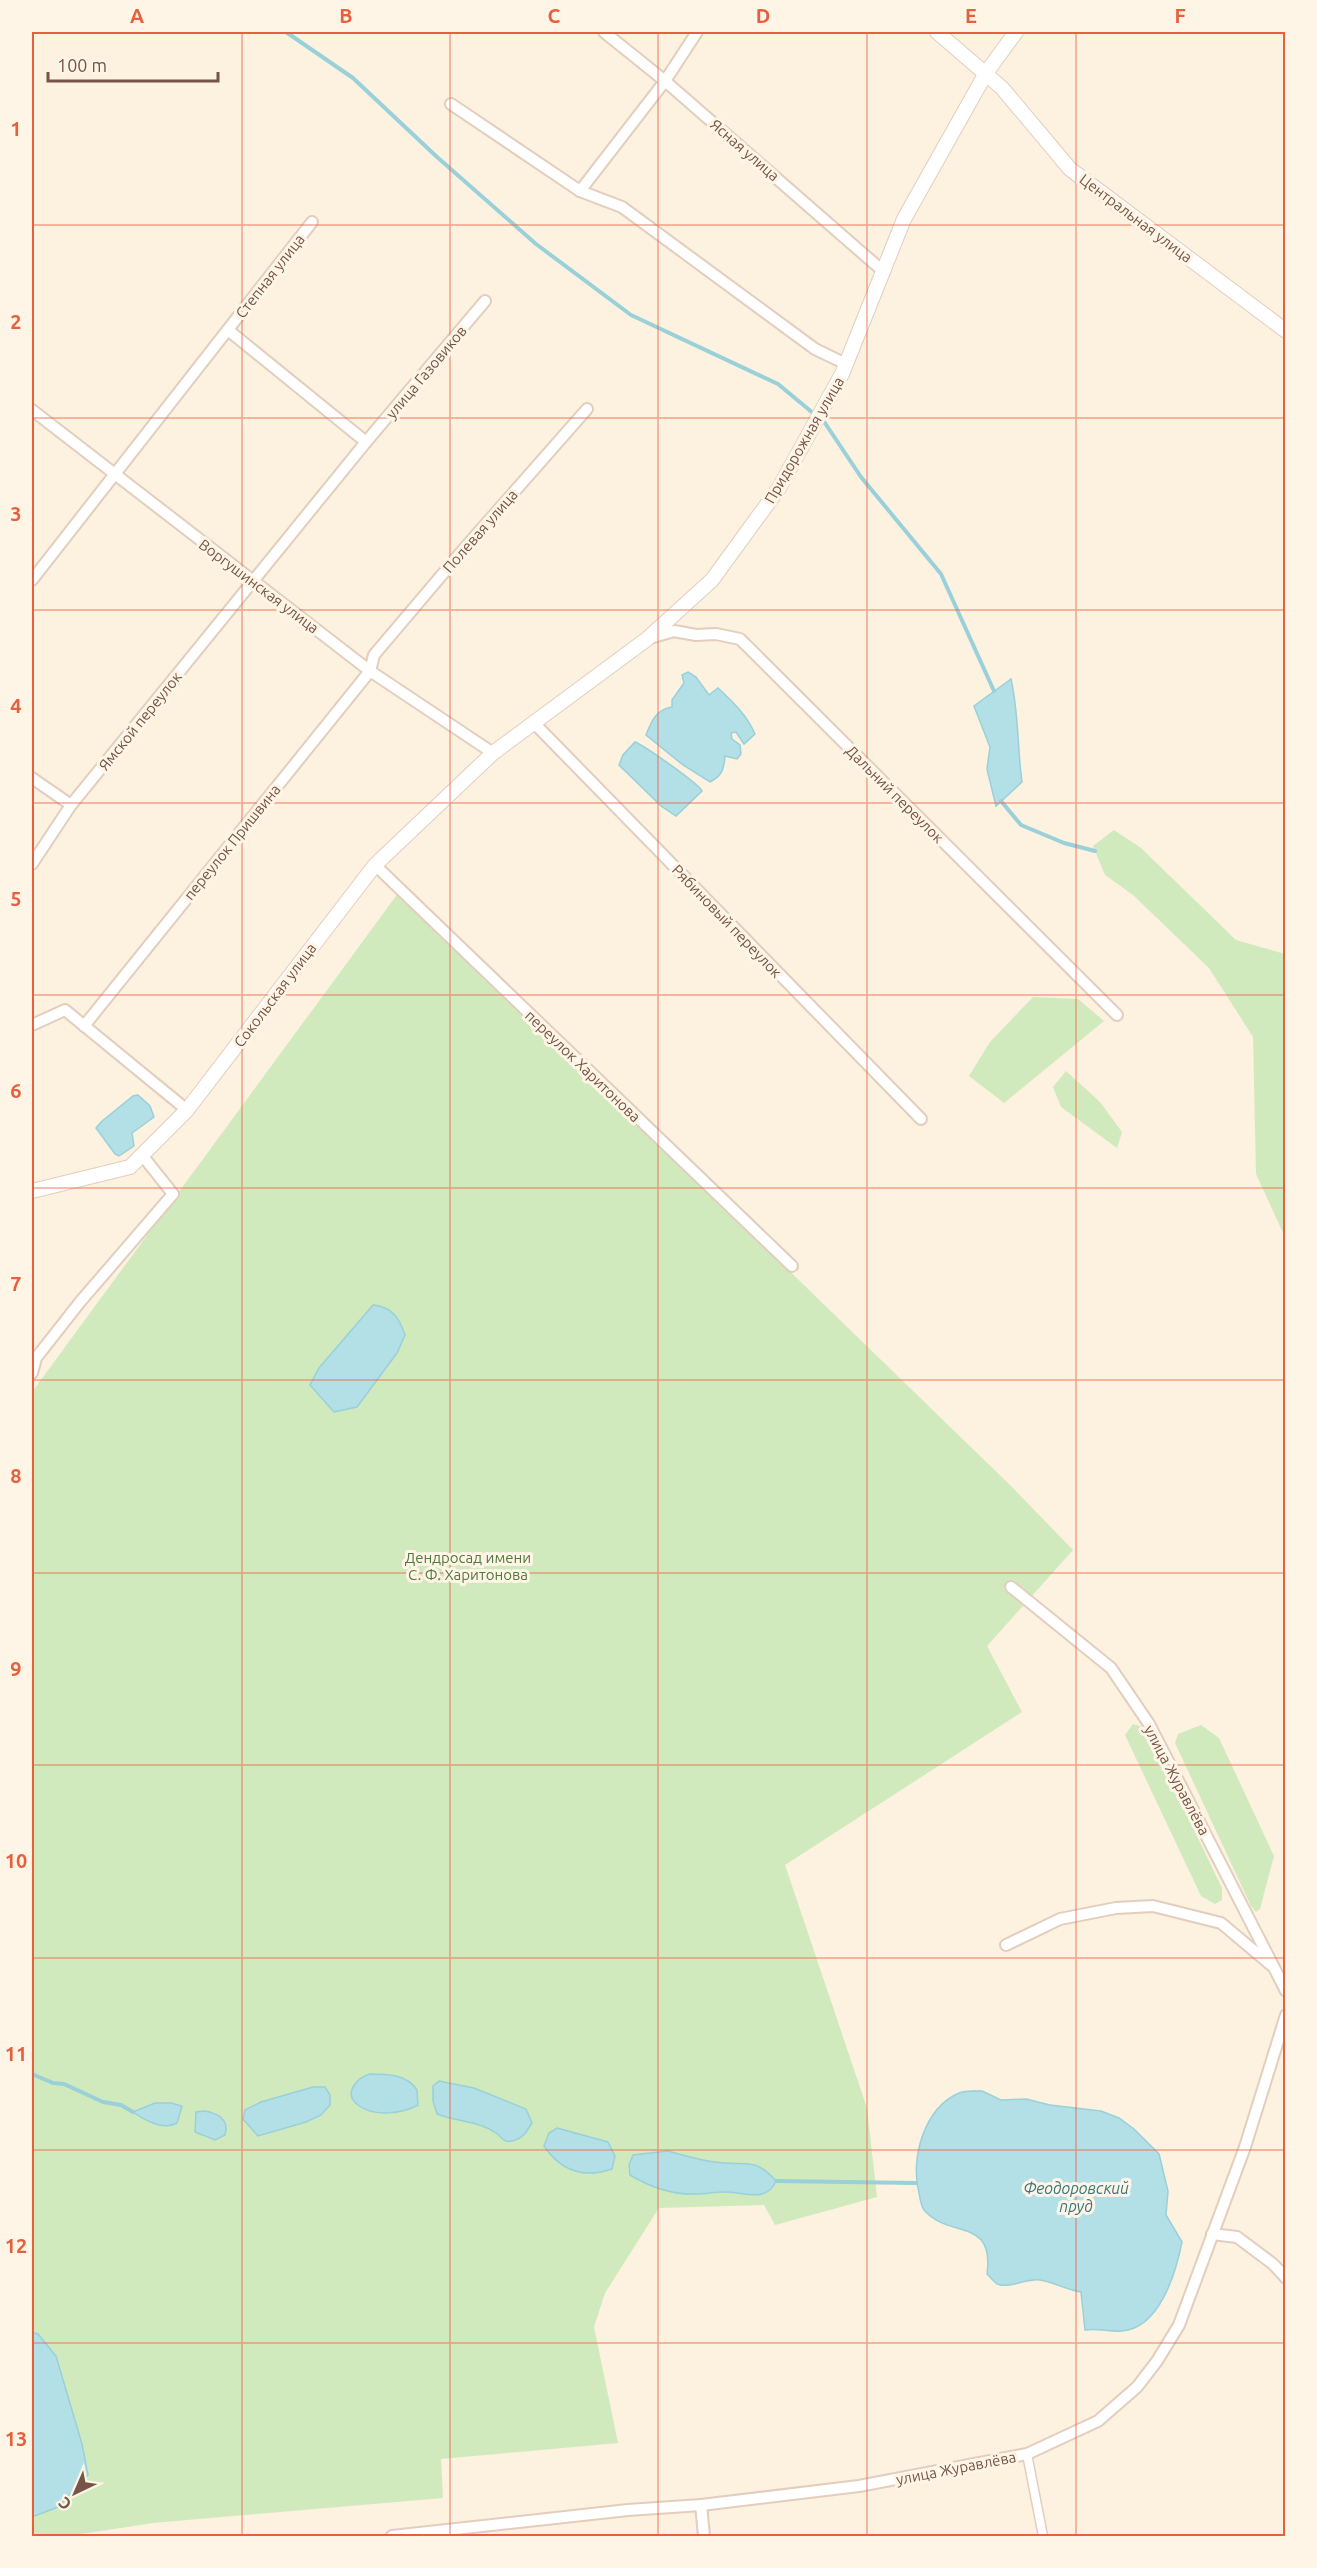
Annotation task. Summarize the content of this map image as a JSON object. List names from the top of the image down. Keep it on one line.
{"streets":{"street":["Ясная улица","Центральная улица","Степная улица","улица Газовиков","Придорожная улица","Полевая улица","Воргушинская улица","Ямской переулок","Дальний переулок","переулок Пришвина","Рябиновый переулок","Сокольская улица","переулок Харитонова","улица Журавлёва"]},"crossings":[["Ясная улица","Придорожная улица"],["Центральная улица","Придорожная улица"],["Степная улица","Воргушинская улица"],["улица Газовиков","Воргушинская улица"],["улица Газовиков","Ямской переулок"],["Придорожная улица","Воргушинская улица"],["Придорожная улица","Дальний переулок"],["Придорожная улица","Рябиновый переулок"],["Придорожная улица","Сокольская улица"],["Полевая улица","переулок Пришвина"],["Воргушинская улица","Ямской переулок"],["Воргушинская улица","переулок Пришвина"],["Воргушинская улица","Сокольская улица"],["Сокольская улица","переулок Харитонова"]],"water":["Феодоровский пруд"],"parks":["Дендросад имени С. Ф. Харитонова"],"scale_bar":"100 m","north":"bottom left","grid":{"columns":["A","B","C","D","E","F"],"rows":["1","2","3","4","5","6","7","8","9","10","11","12","13"]}}
